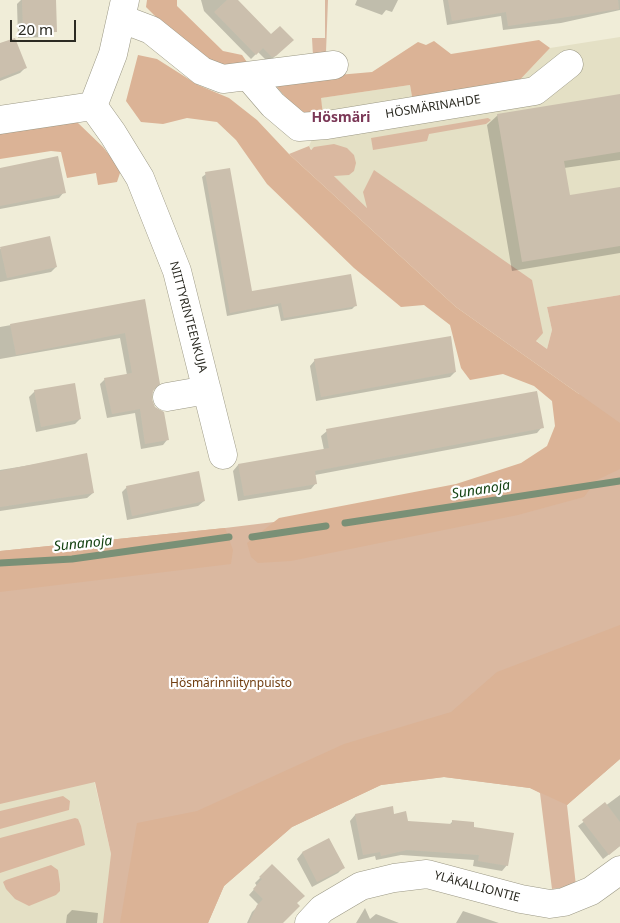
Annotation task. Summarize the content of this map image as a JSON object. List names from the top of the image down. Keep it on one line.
{"streets":{"street":["HÖSMÄRINAHDE","NIITTYRINTEENKUJA","YLÄKALLIONTIE"]},"districts":["Hösmäri"],"water":["Sunanoja"],"parks":["Hösmärinniitynpuisto"],"scale_bar":"20 m"}
